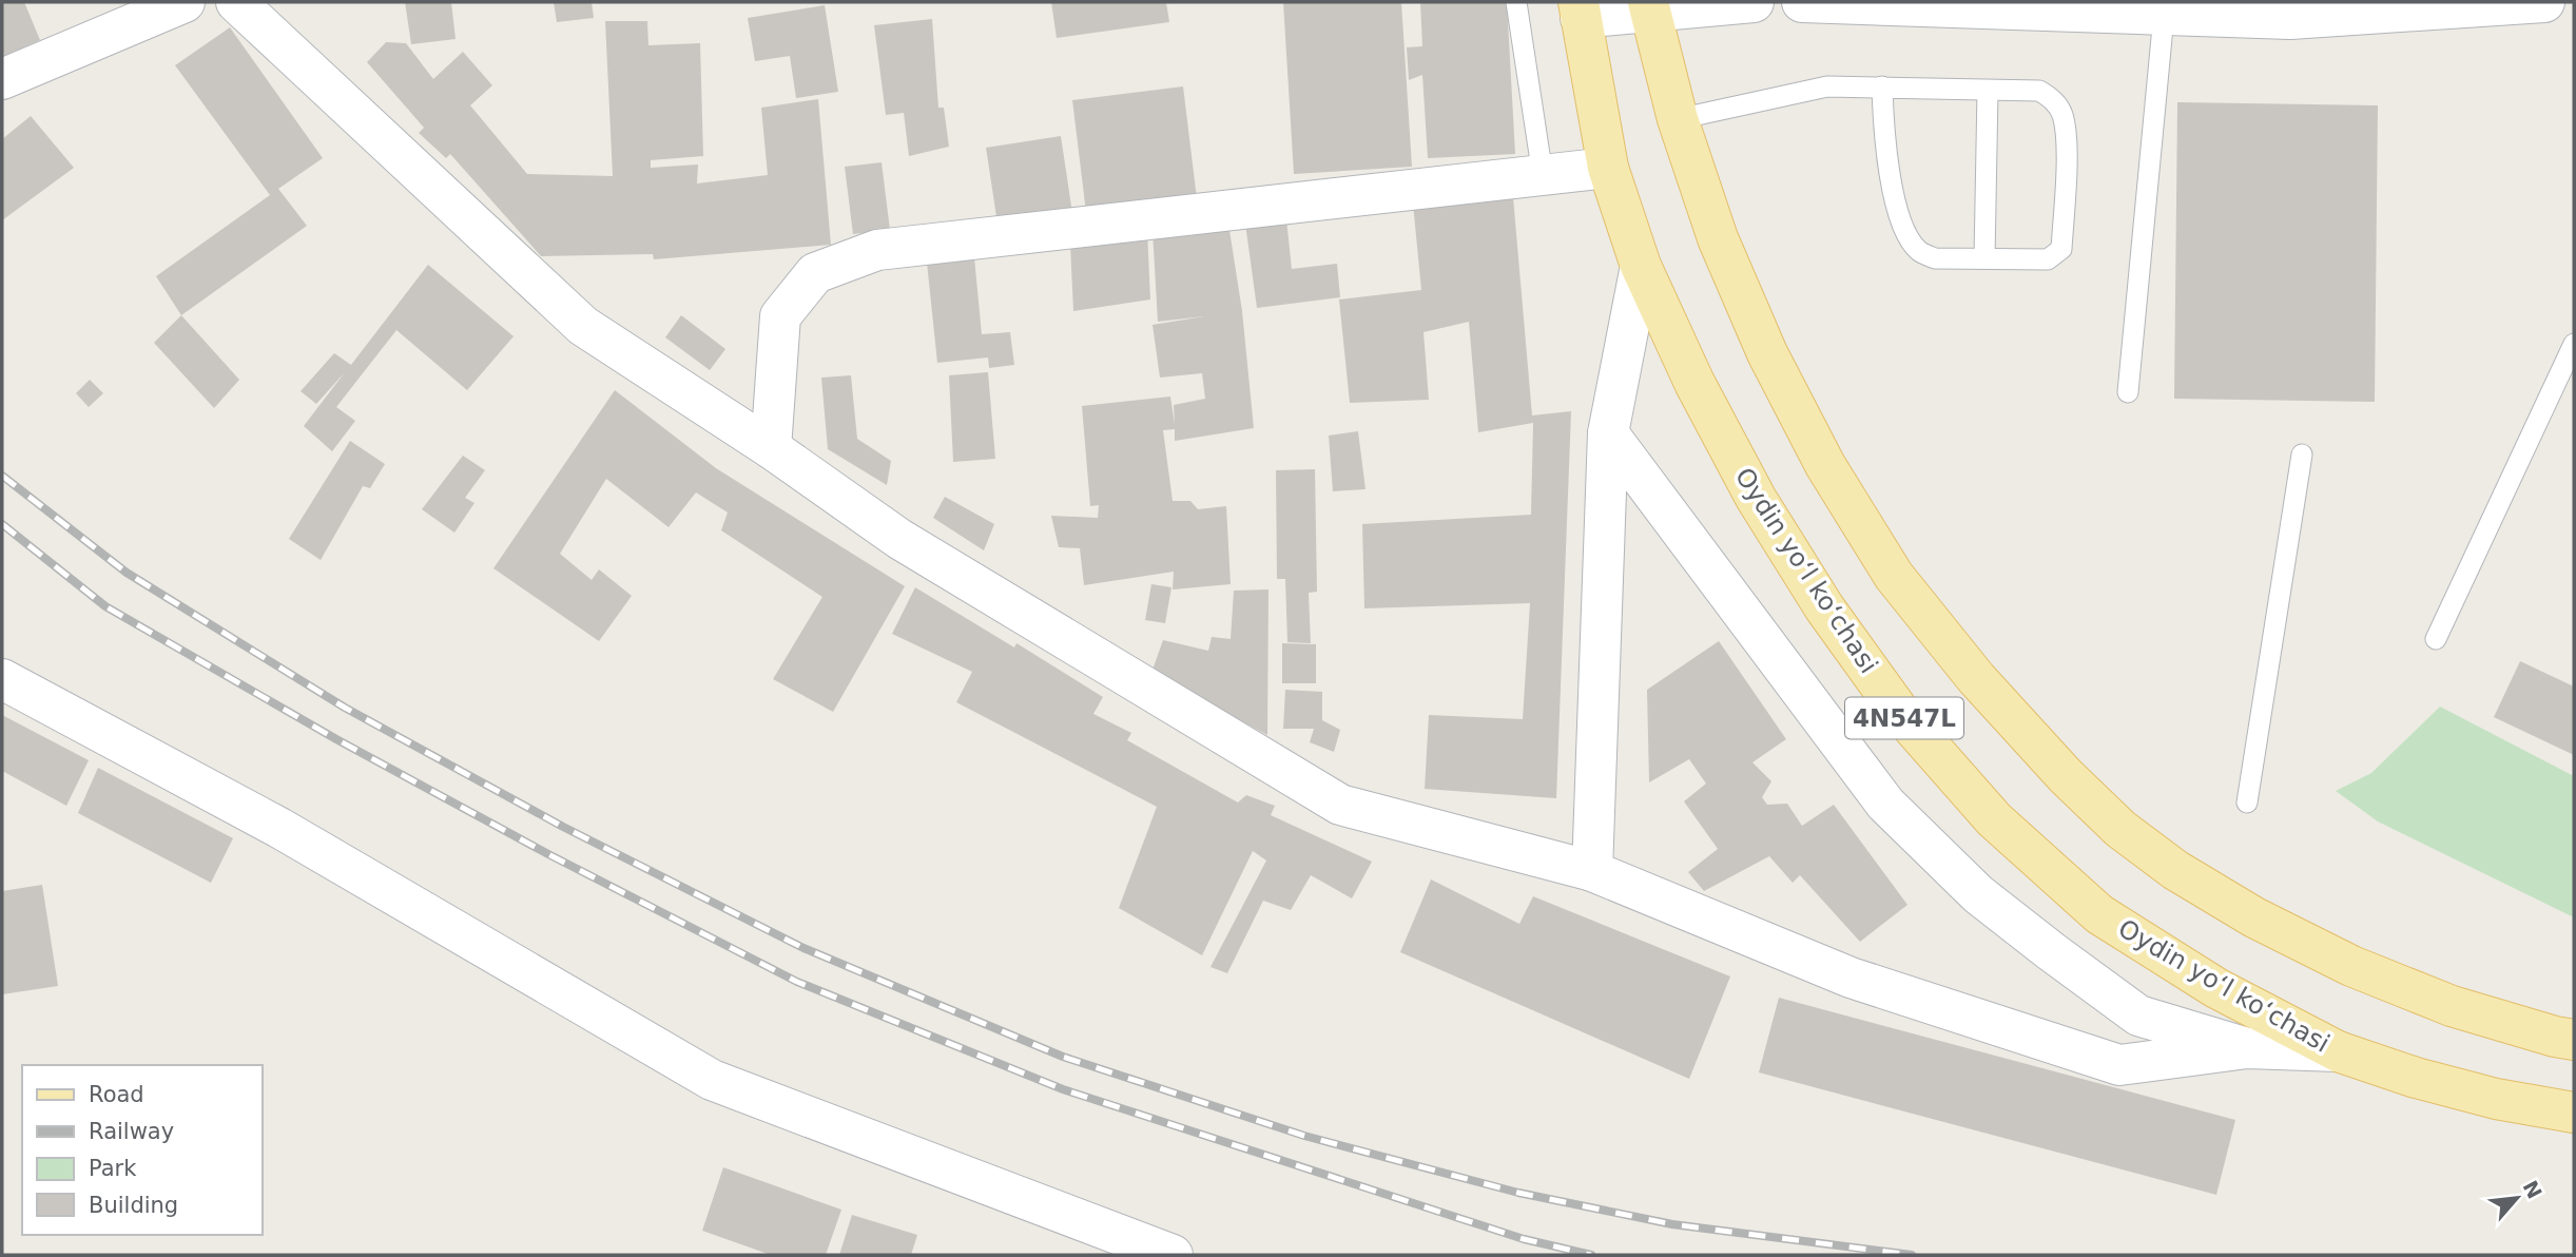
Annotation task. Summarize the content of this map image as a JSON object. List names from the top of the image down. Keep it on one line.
{"streets":{"main road":["Oydin yoʻl koʻchasi","4N547L"]},"legend":["Road","Railway","Park","Building"],"north":"top right"}
